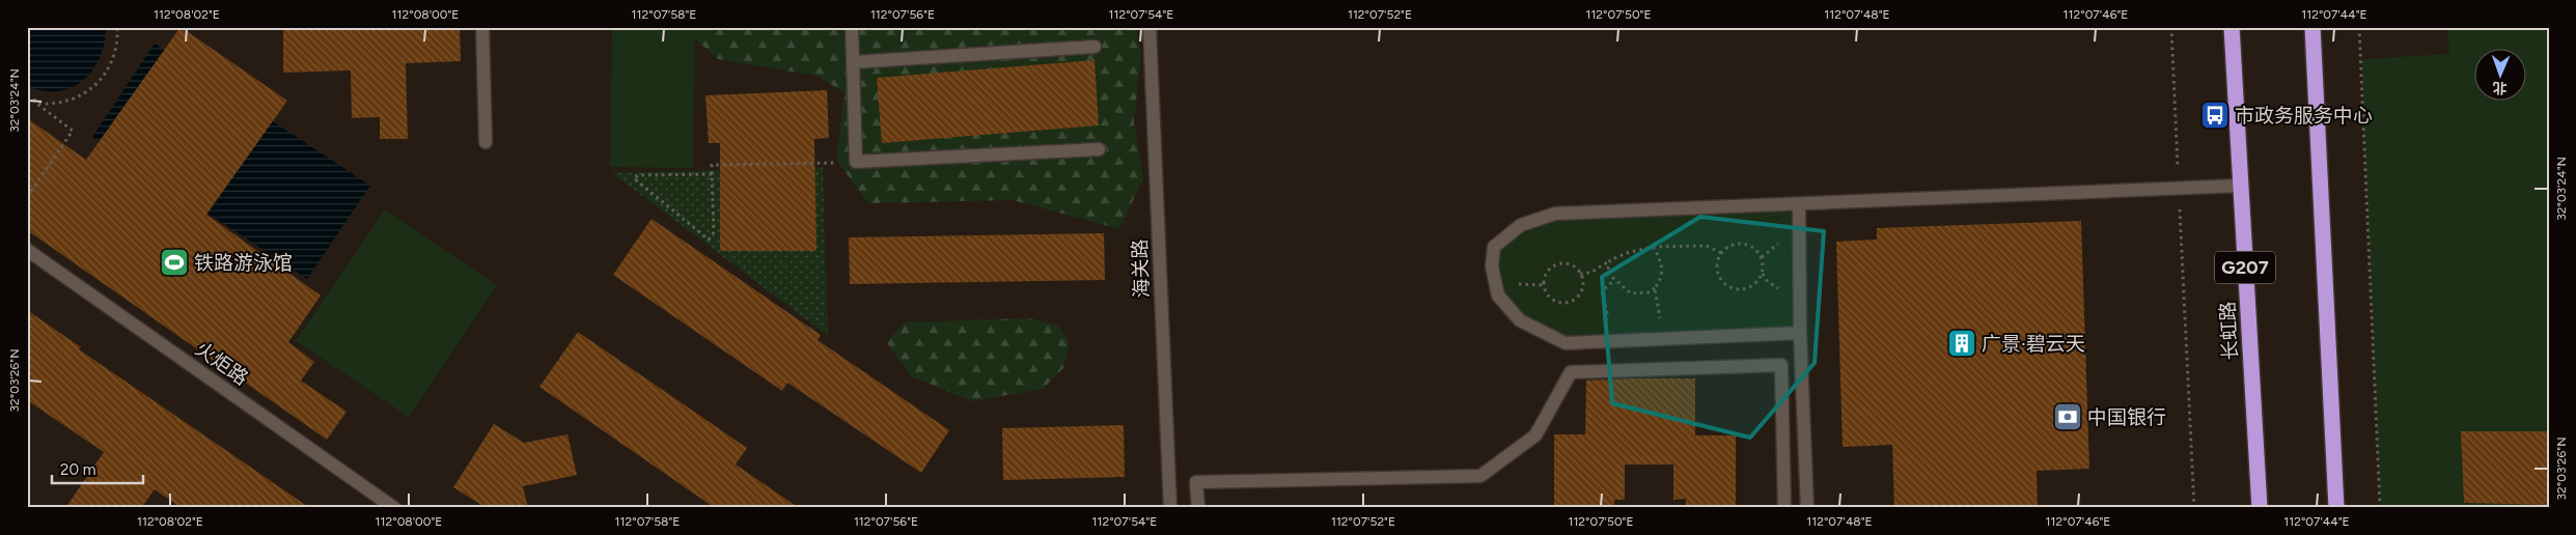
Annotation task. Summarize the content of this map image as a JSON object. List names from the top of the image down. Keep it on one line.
{"streets":{"highway":["G207","长虹路"],"street":["海关路","火炬路"]},"places":{"bus stop":["市政务服务中心"],"sports":["铁路游泳馆"],"building":["广景·碧云天"],"bank":["中国银行"]},"scale_bar":"20 m","north":"bottom","coordinates":["112°08'02\"E","112°08'00\"E","112°07'58\"E","112°07'56\"E","112°07'54\"E","112°07'52\"E","112°07'50\"E","112°07'48\"E","112°07'46\"E","112°07'44\"E","32°03'24\"N","32°03'26\"N"]}
